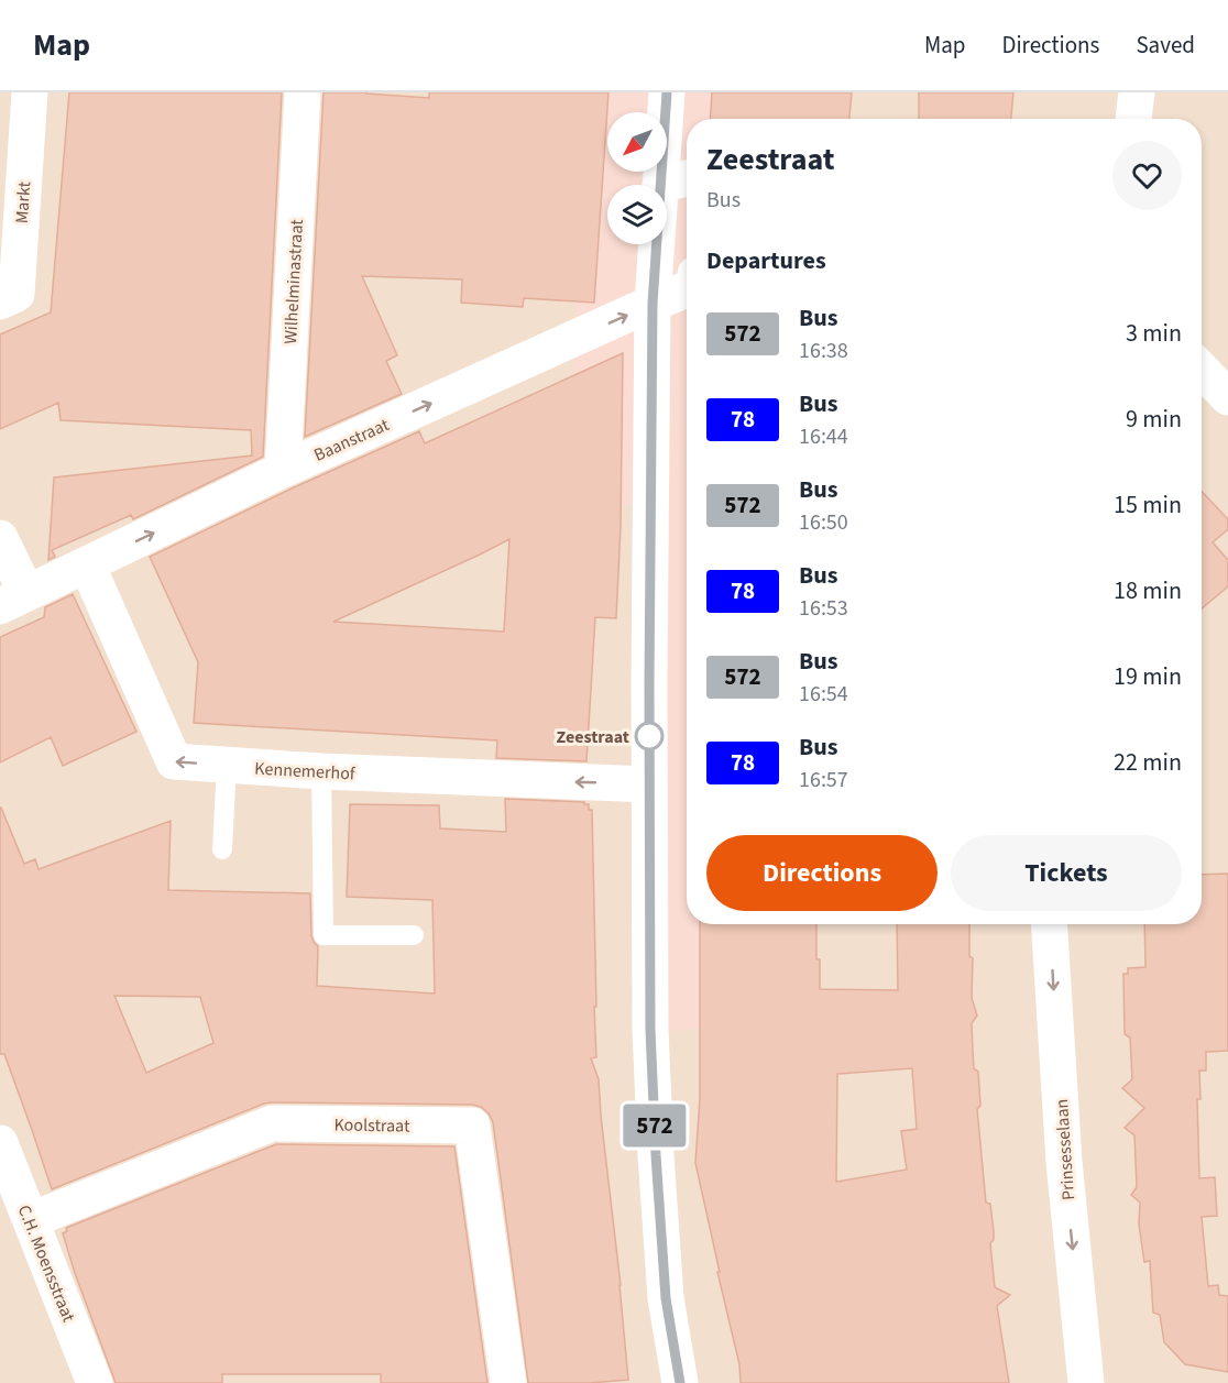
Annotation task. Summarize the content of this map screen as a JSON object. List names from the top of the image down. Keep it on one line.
{"streets":{"street":["Markt","Wilhelminastraat","Baanstraat","Kennemerhof","Koolstraat","Prinsesselaan","C.H. Moensstraat"]},"crossings":[["Wilhelminastraat","Baanstraat"],["Baanstraat","Kennemerhof"],["Koolstraat","C.H. Moensstraat"]],"one_way":["Baanstraat","Kennemerhof","Prinsesselaan"],"places":["Zeestraat"],"lines":["bus line 572"],"north":"bottom left","page":{"header":"Map","nav":["Map","Directions","Saved"],"on_map":"572","heading":[["Zeestraat","Bus"],"Departures"],"list":[{"mark":"572","name":"Bus","note":"16:38","value":"3 min"},{"mark":"78","name":"Bus","note":"16:44","value":"9 min"},{"mark":"572","name":"Bus","note":"16:50","value":"15 min"},{"mark":"78","name":"Bus","note":"16:53","value":"18 min"},{"mark":"572","name":"Bus","note":"16:54","value":"19 min"},{"mark":"78","name":"Bus","note":"16:57","value":"22 min"}],"buttons":["Directions","Tickets"]}}
